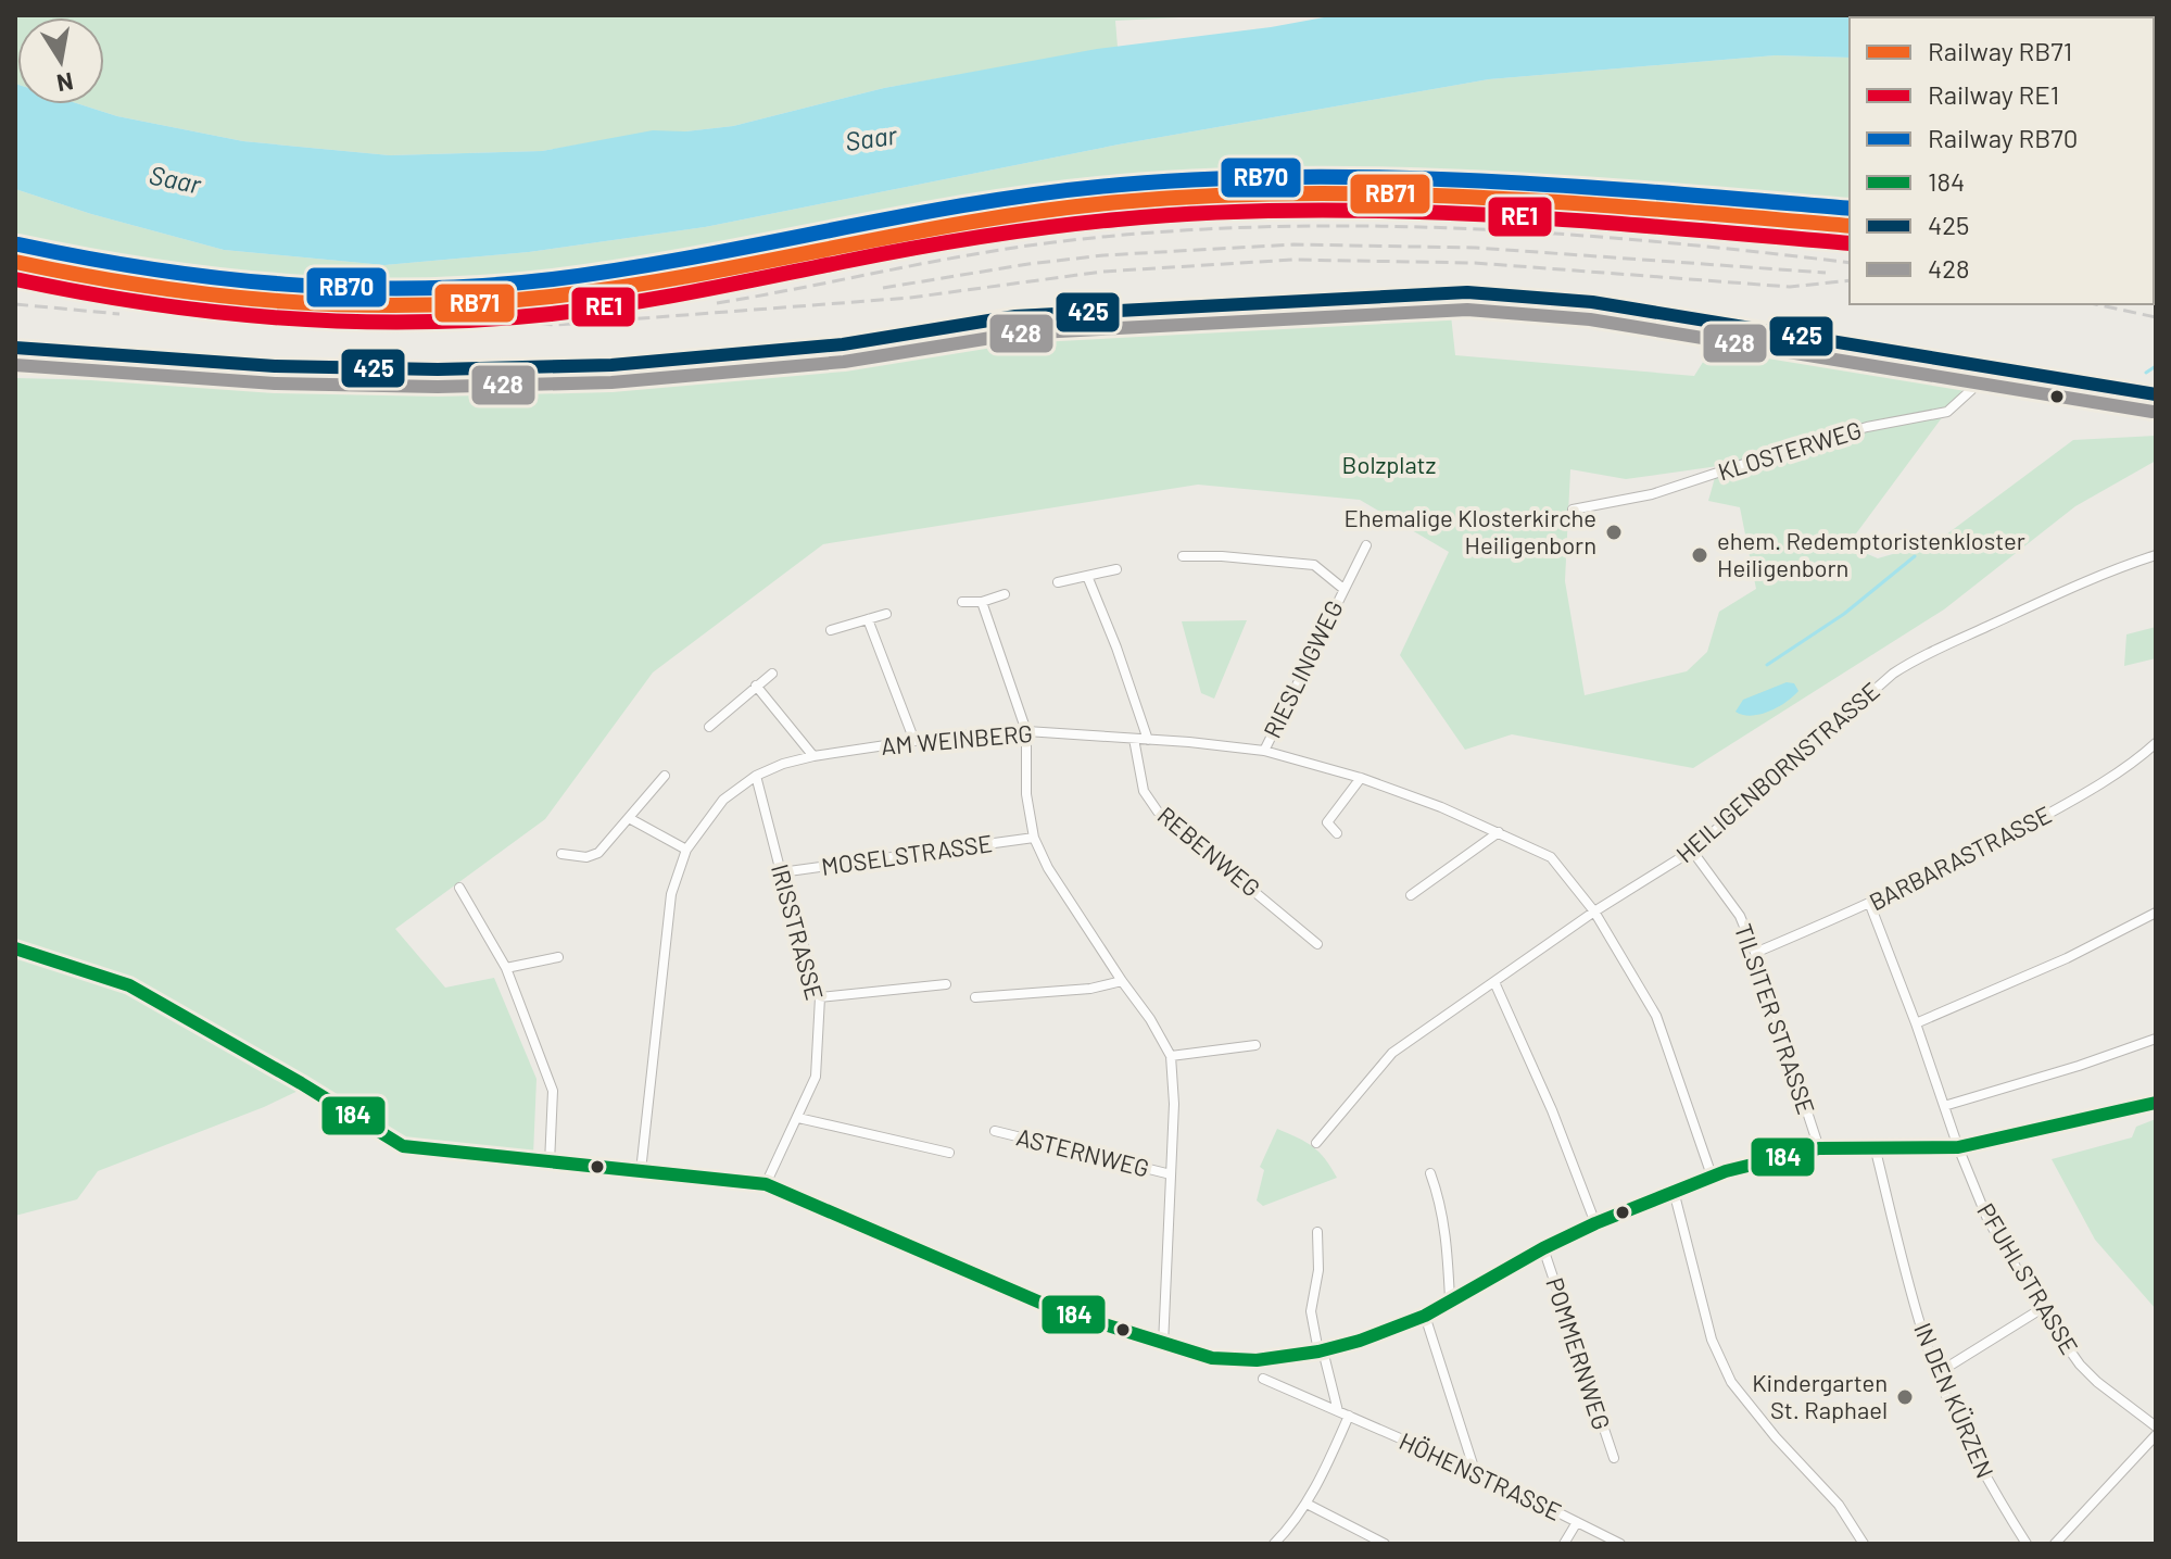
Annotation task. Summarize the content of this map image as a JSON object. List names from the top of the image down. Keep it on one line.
{"streets":{"street":["KLOSTERWEG","RIESLINGWEG","AM WEINBERG","HEILIGENBORNSTRASSE","REBENWEG","MOSELSTRASSE","BARBARASTRASSE","IRISSTRASSE","TILSITER STRASSE","ASTERNWEG","PFUHLSTRASSE","POMMERNWEG","IN DEN KÜRZEN","HÖHENSTRASSE"]},"crossings":[["RIESLINGWEG","AM WEINBERG"],["AM WEINBERG","HEILIGENBORNSTRASSE"],["AM WEINBERG","REBENWEG"],["AM WEINBERG","IRISSTRASSE"],["HEILIGENBORNSTRASSE","TILSITER STRASSE"],["MOSELSTRASSE","IRISSTRASSE"],["BARBARASTRASSE","TILSITER STRASSE"],["BARBARASTRASSE","PFUHLSTRASSE"]],"water":["Saar"],"parks":["Bolzplatz"],"places":["Ehemalige Klosterkirche Heiligenborn","ehem. Redemptoristenkloster Heiligenborn","Kindergarten St. Raphael"],"lines":["rail line RB70","rail line RB71","rail line RE1","transit line 425","transit line 428","transit line 184"],"legend":["Railway RB71","Railway RE1","Railway RB70","184","425","428"],"north":"bottom"}
